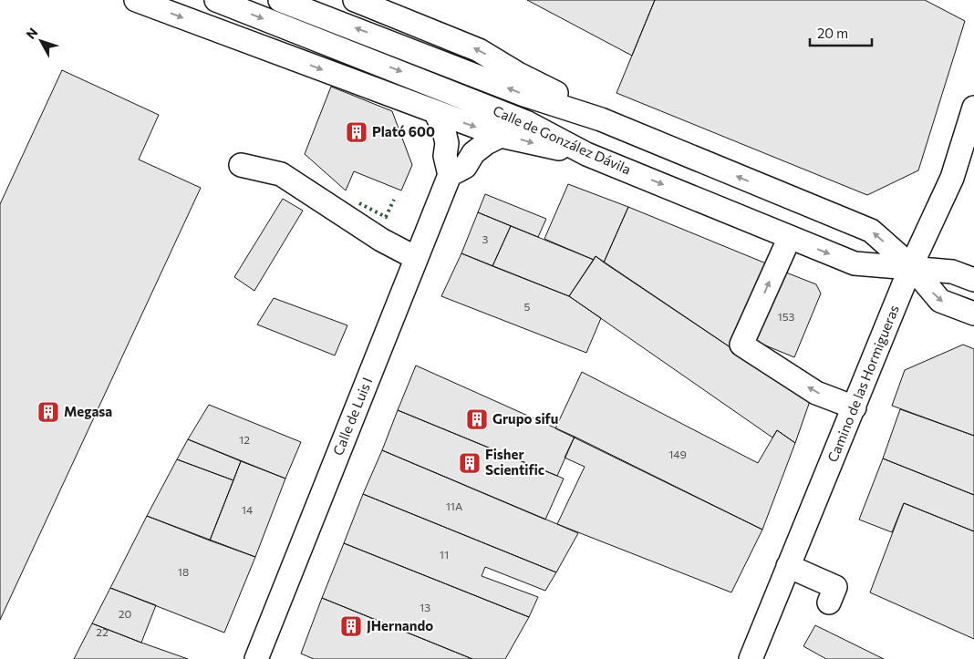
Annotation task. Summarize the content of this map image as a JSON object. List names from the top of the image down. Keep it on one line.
{"streets":{"street":["Calle de González Dávila","Camino de las Hormigueras","Calle de Luis I"]},"crossings":[["Calle de González Dávila","Camino de las Hormigueras"],["Calle de González Dávila","Calle de Luis I"]],"places":{"building":["Plató 600","Megasa","Grupo sifu","Fisher Scientific","JHernando"]},"house_numbers":["3","5","153","12","149","11A","14","11","18","13","20","22"],"scale_bar":"20 m","north":"top left"}
